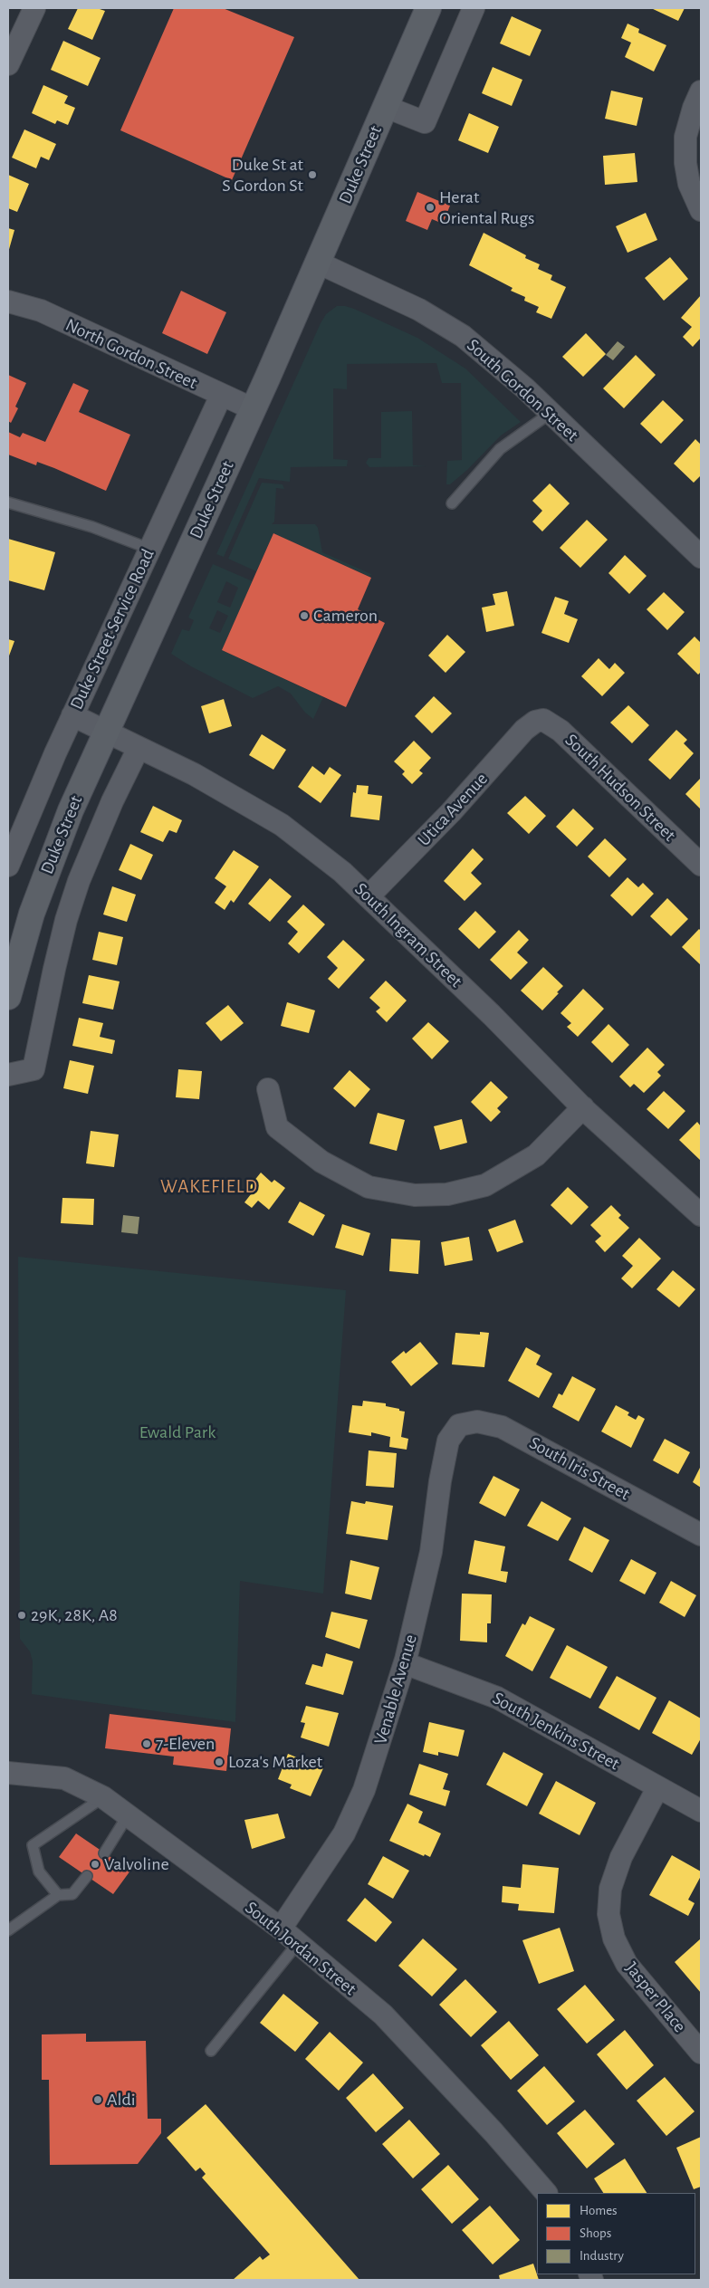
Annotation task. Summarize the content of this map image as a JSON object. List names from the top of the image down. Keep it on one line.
{"streets":{"main road":["Duke Street"],"street":["North Gordon Street","South Gordon Street","Duke Street Service Road","South Hudson Street","Utica Avenue","South Ingram Street","South Iris Street","Venable Avenue","South Jenkins Street","South Jordan Street","Jasper Place"]},"crossings":[["Duke Street","North Gordon Street"],["Duke Street","South Gordon Street"],["Duke Street","South Ingram Street"],["North Gordon Street","Duke Street Service Road"],["Duke Street Service Road","South Ingram Street"],["South Hudson Street","Utica Avenue"],["Utica Avenue","South Ingram Street"],["South Iris Street","Venable Avenue"],["Venable Avenue","South Jenkins Street"],["Venable Avenue","South Jordan Street"],["South Jenkins Street","Jasper Place"]],"districts":["WAKEFIELD"],"parks":["Ewald Park"],"places":["Duke St at S Gordon St","Herat Oriental Rugs","Cameron","29K, 28K, A8","7-Eleven","Loza's Market","Valvoline","Aldi"],"legend":["Homes","Shops","Industry"]}
